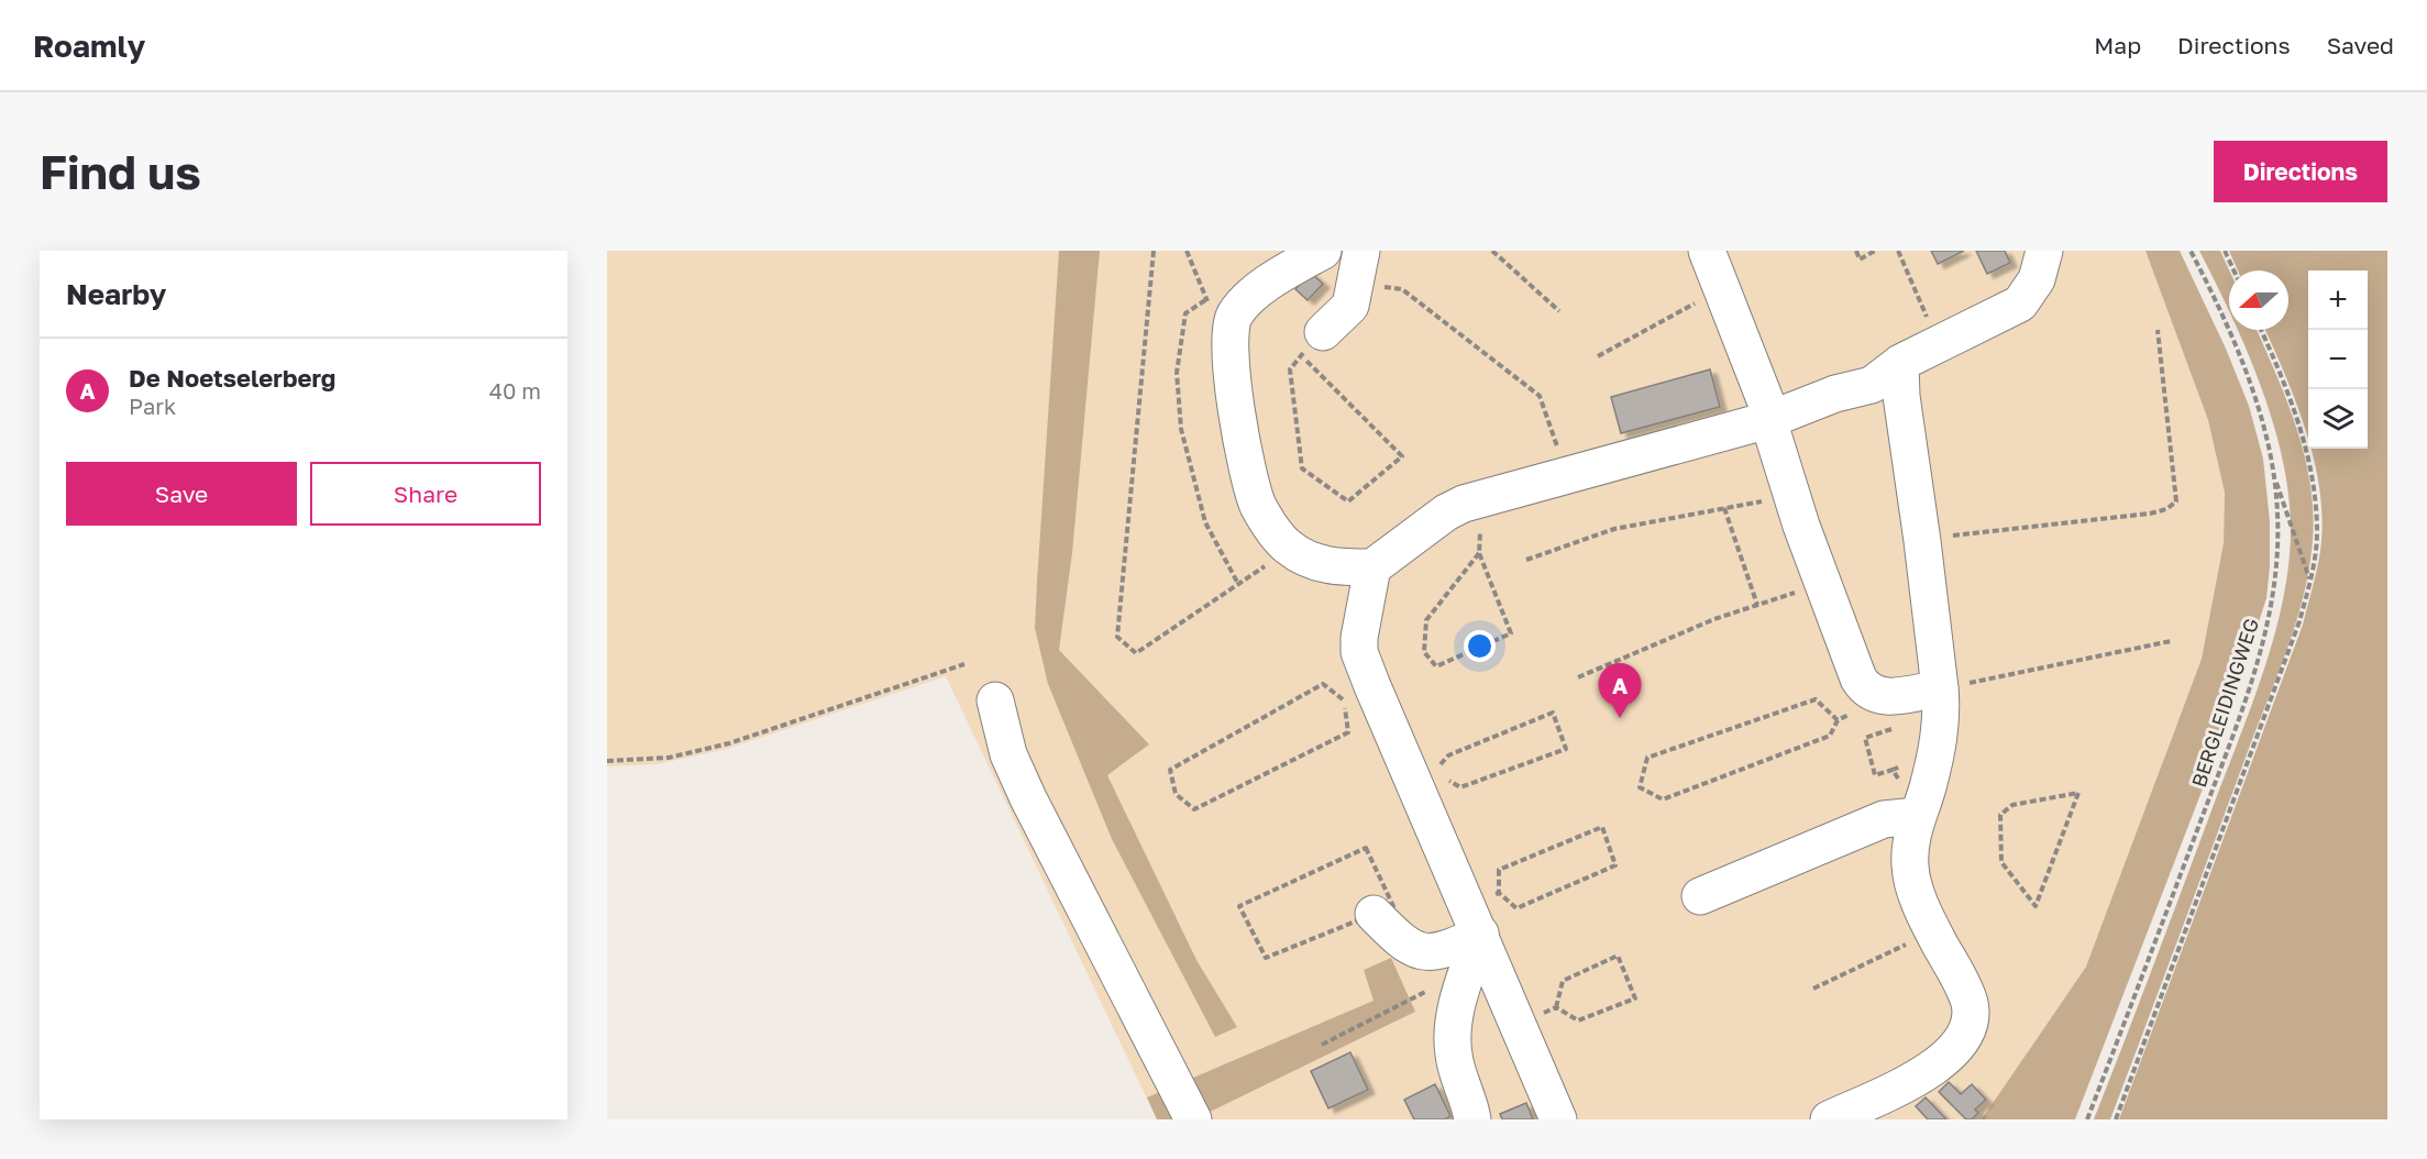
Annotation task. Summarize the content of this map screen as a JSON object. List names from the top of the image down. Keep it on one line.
{"streets":{"path":["BERGLEIDINGWEG"]},"north":"left","page":{"header":"Roamly","nav":["Map","Directions","Saved"],"buttons":["Directions",["Save","Share"]],"title":"Find us","heading":"Nearby","map_buttons":["+","−"],"list":[{"mark":"A","name":"De Noetselerberg","note":"Park","value":"40 m"}],"pins":"A"}}
